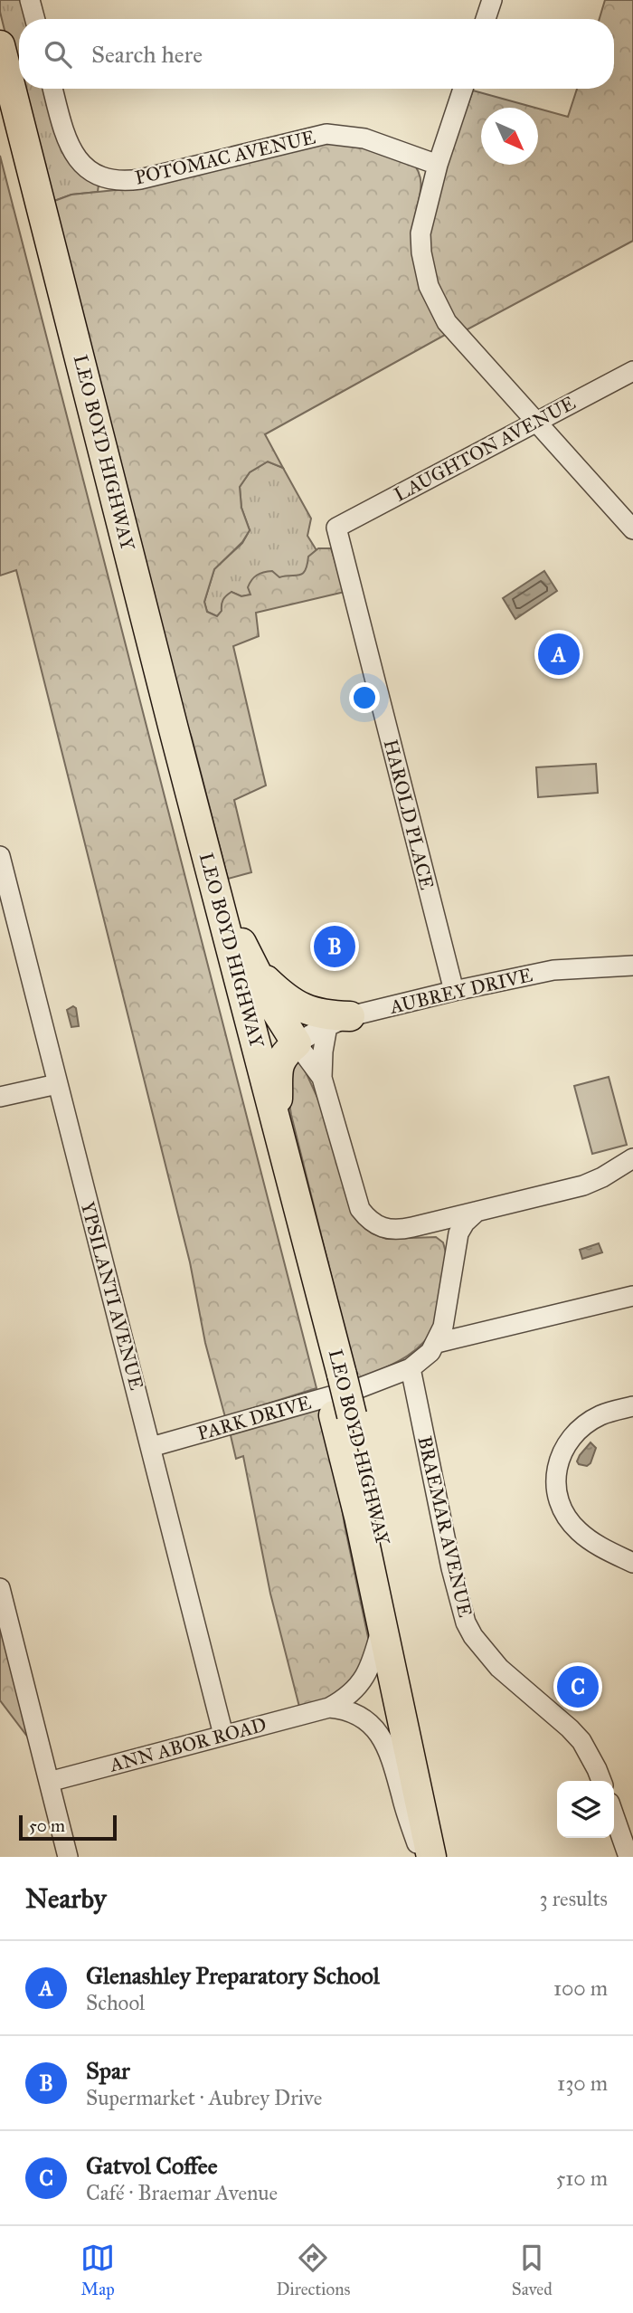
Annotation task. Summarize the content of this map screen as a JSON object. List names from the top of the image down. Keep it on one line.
{"streets":{"highway":["LEO BOYD HIGHWAY"],"street":["POTOMAC AVENUE","LAUGHTON AVENUE","HAROLD PLACE","AUBREY DRIVE","YPSILANTI AVENUE","PARK DRIVE","BRAEMAR AVENUE","ANN ABOR ROAD"]},"crossings":[["LAUGHTON AVENUE","HAROLD PLACE"],["LEO BOYD HIGHWAY","ANN ABOR ROAD"],["HAROLD PLACE","AUBREY DRIVE"],["YPSILANTI AVENUE","PARK DRIVE"],["YPSILANTI AVENUE","ANN ABOR ROAD"],["PARK DRIVE","BRAEMAR AVENUE"]],"scale_bar":"50 m","north":"bottom right","page":{"search":"Search here","pins":["A","B","C"],"scale":"50 m","heading":["Nearby","3 results"],"list":[{"mark":"A","name":"Glenashley Preparatory School","note":"School","value":"100 m"},{"mark":"B","name":"Spar","note":"Supermarket · Aubrey Drive","value":"130 m"},{"mark":"C","name":"Gatvol Coffee","note":"Café · Braemar Avenue","value":"510 m"}],"nav":["Map","Directions","Saved"]}}
